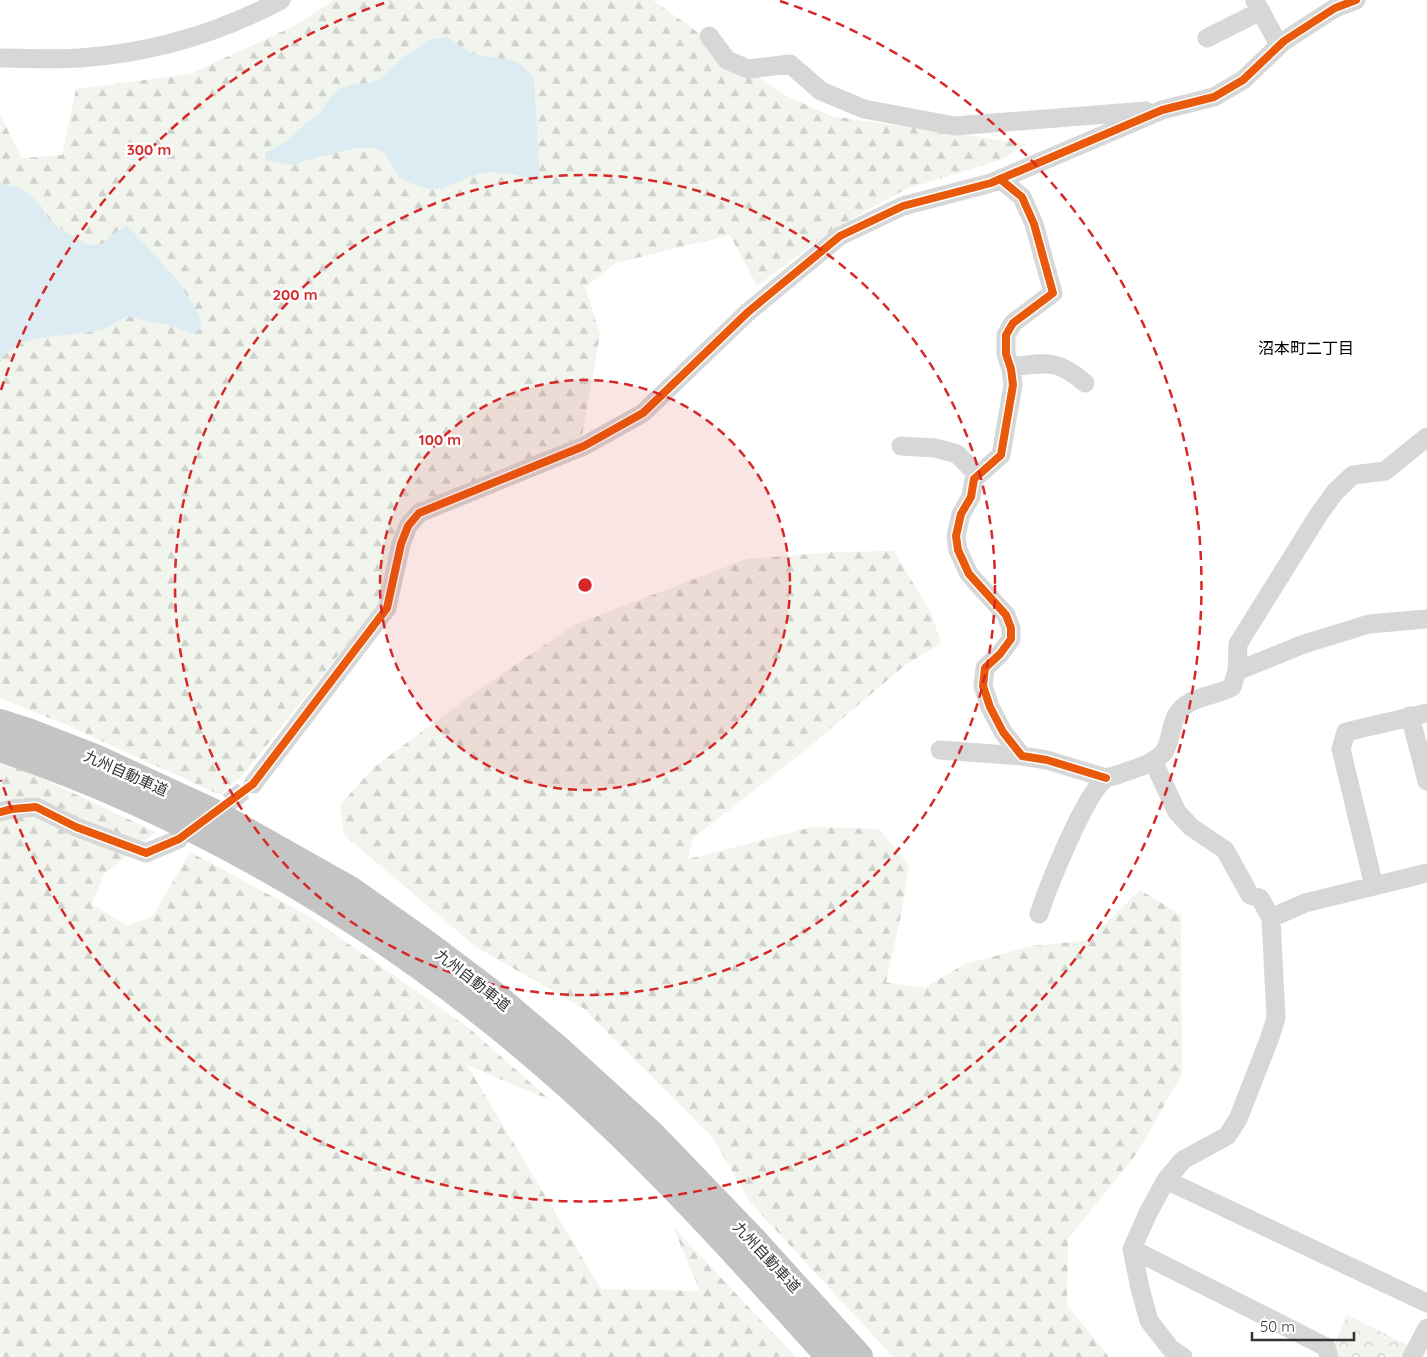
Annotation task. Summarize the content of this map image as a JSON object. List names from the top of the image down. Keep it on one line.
{"streets":{"highway":["九州自動車道"]},"districts":["沼本町二丁目"],"scale_bar":"50 m","rings":["300 m","200 m","100 m"]}
